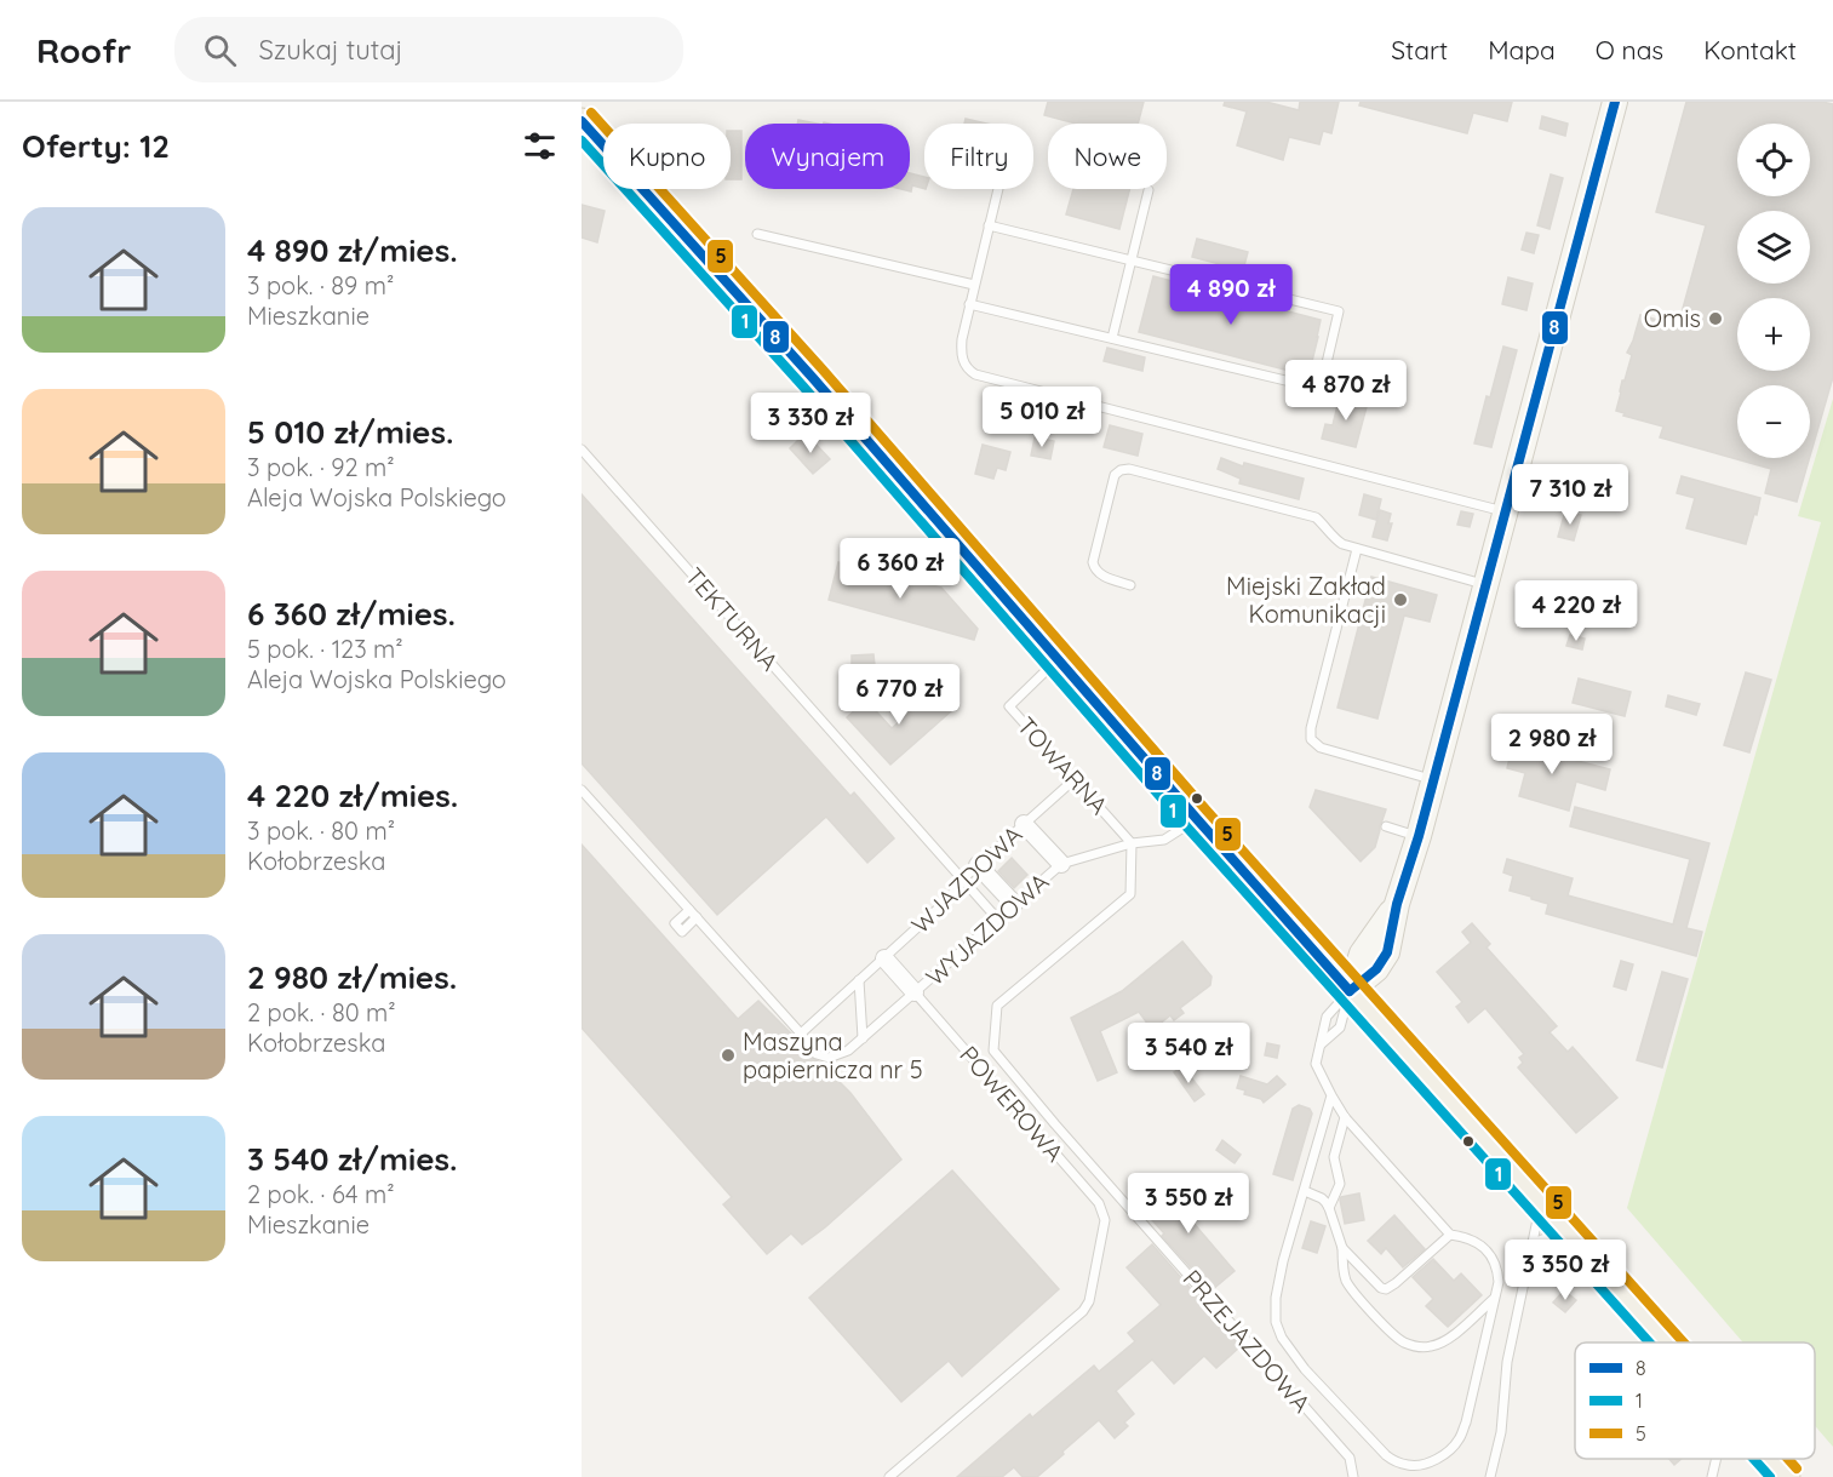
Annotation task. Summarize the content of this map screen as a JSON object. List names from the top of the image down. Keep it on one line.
{"streets":{"street":["POWEROWA"],"lane":["TEKTURNA","TOWARNA","WJAZDOWA","WYJAZDOWA","PRZEJAZDOWA"]},"crossings":[["TEKTURNA","WJAZDOWA"],["TEKTURNA","WYJAZDOWA"],["TOWARNA","WJAZDOWA"],["TOWARNA","WYJAZDOWA"],["TOWARNA","PRZEJAZDOWA"],["WJAZDOWA","WYJAZDOWA"],["WJAZDOWA","POWEROWA"],["WYJAZDOWA","POWEROWA"],["WYJAZDOWA","PRZEJAZDOWA"]],"places":["Omis","Miejski Zakład Komunikacji","Maszyna papiernicza nr 5"],"lines":["transit line 8","transit line 5","transit line 1"],"legend":["8","1","5"],"page":{"header":"Roofr","search":"Szukaj tutaj","nav":["Start","Mapa","O nas","Kontakt"],"heading":"Oferty: 12","map_buttons":["+","−"],"chip":["Kupno","Wynajem","Filtry","Nowe"],"list":[{"name":"4 890 zł/mies.","note":"3 pok. · 89 m² · Mieszkanie"},{"name":"5 010 zł/mies.","note":"3 pok. · 92 m² · Aleja Wojska Polskiego"},{"name":"6 360 zł/mies.","note":"5 pok. · 123 m² · Aleja Wojska Polskiego"},{"name":"4 220 zł/mies.","note":"3 pok. · 80 m² · Kołobrzeska"},{"name":"2 980 zł/mies.","note":"2 pok. · 80 m² · Kołobrzeska"},{"name":"3 540 zł/mies.","note":"2 pok. · 64 m² · Mieszkanie"}],"price":["4 890 zł","4 870 zł","5 010 zł","3 330 zł","7 310 zł","6 360 zł","4 220 zł","6 770 zł","2 980 zł","3 540 zł","3 550 zł","3 350 zł"]}}
